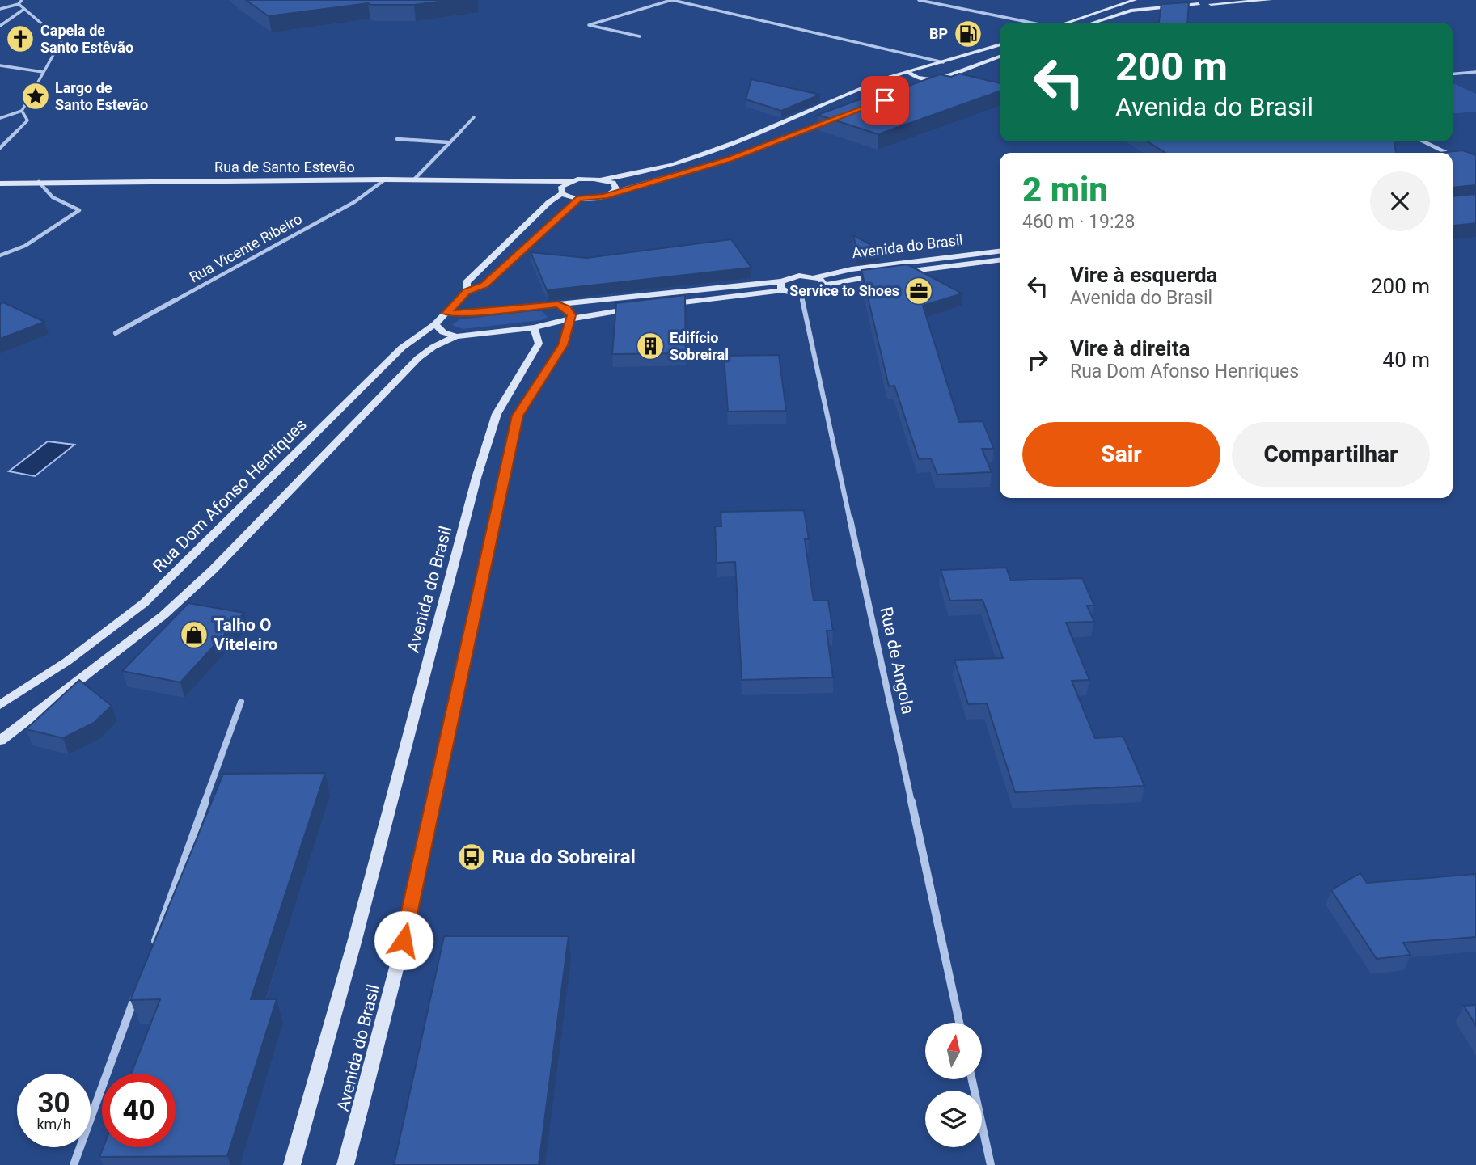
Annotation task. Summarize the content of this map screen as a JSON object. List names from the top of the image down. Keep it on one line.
{"streets":{"main road":["Rua de Santo Estevão","Avenida do Brasil","Rua Dom Afonso Henriques"],"street":["Rua Vicente Ribeiro","Rua de Angola"]},"crossings":[["Rua de Santo Estevão","Rua Vicente Ribeiro"],["Rua de Santo Estevão","Rua Dom Afonso Henriques"],["Avenida do Brasil","Rua Dom Afonso Henriques"],["Avenida do Brasil","Rua de Angola"]],"places":{"fuel station":["BP"],"church":["Capela de Santo Estêvão"],"place":["Largo de Santo Estevão"],"office":["Service to Shoes"],"building":["Edifício Sobreiral"],"shop":["Talho O Viteleiro"],"bus stop":["Rua do Sobreiral"]},"north":"top","page":{"turn":["200 m","Avenida do Brasil"],"heading":["2 min","460 m · 19:28"],"list":[{"name":"Vire à esquerda","note":"Avenida do Brasil","value":"200 m"},{"name":"Vire à direita","note":"Rua Dom Afonso Henriques","value":"40 m"}],"buttons":["Sair","Compartilhar"],"speed":"30 km/h","limit":"40"}}
